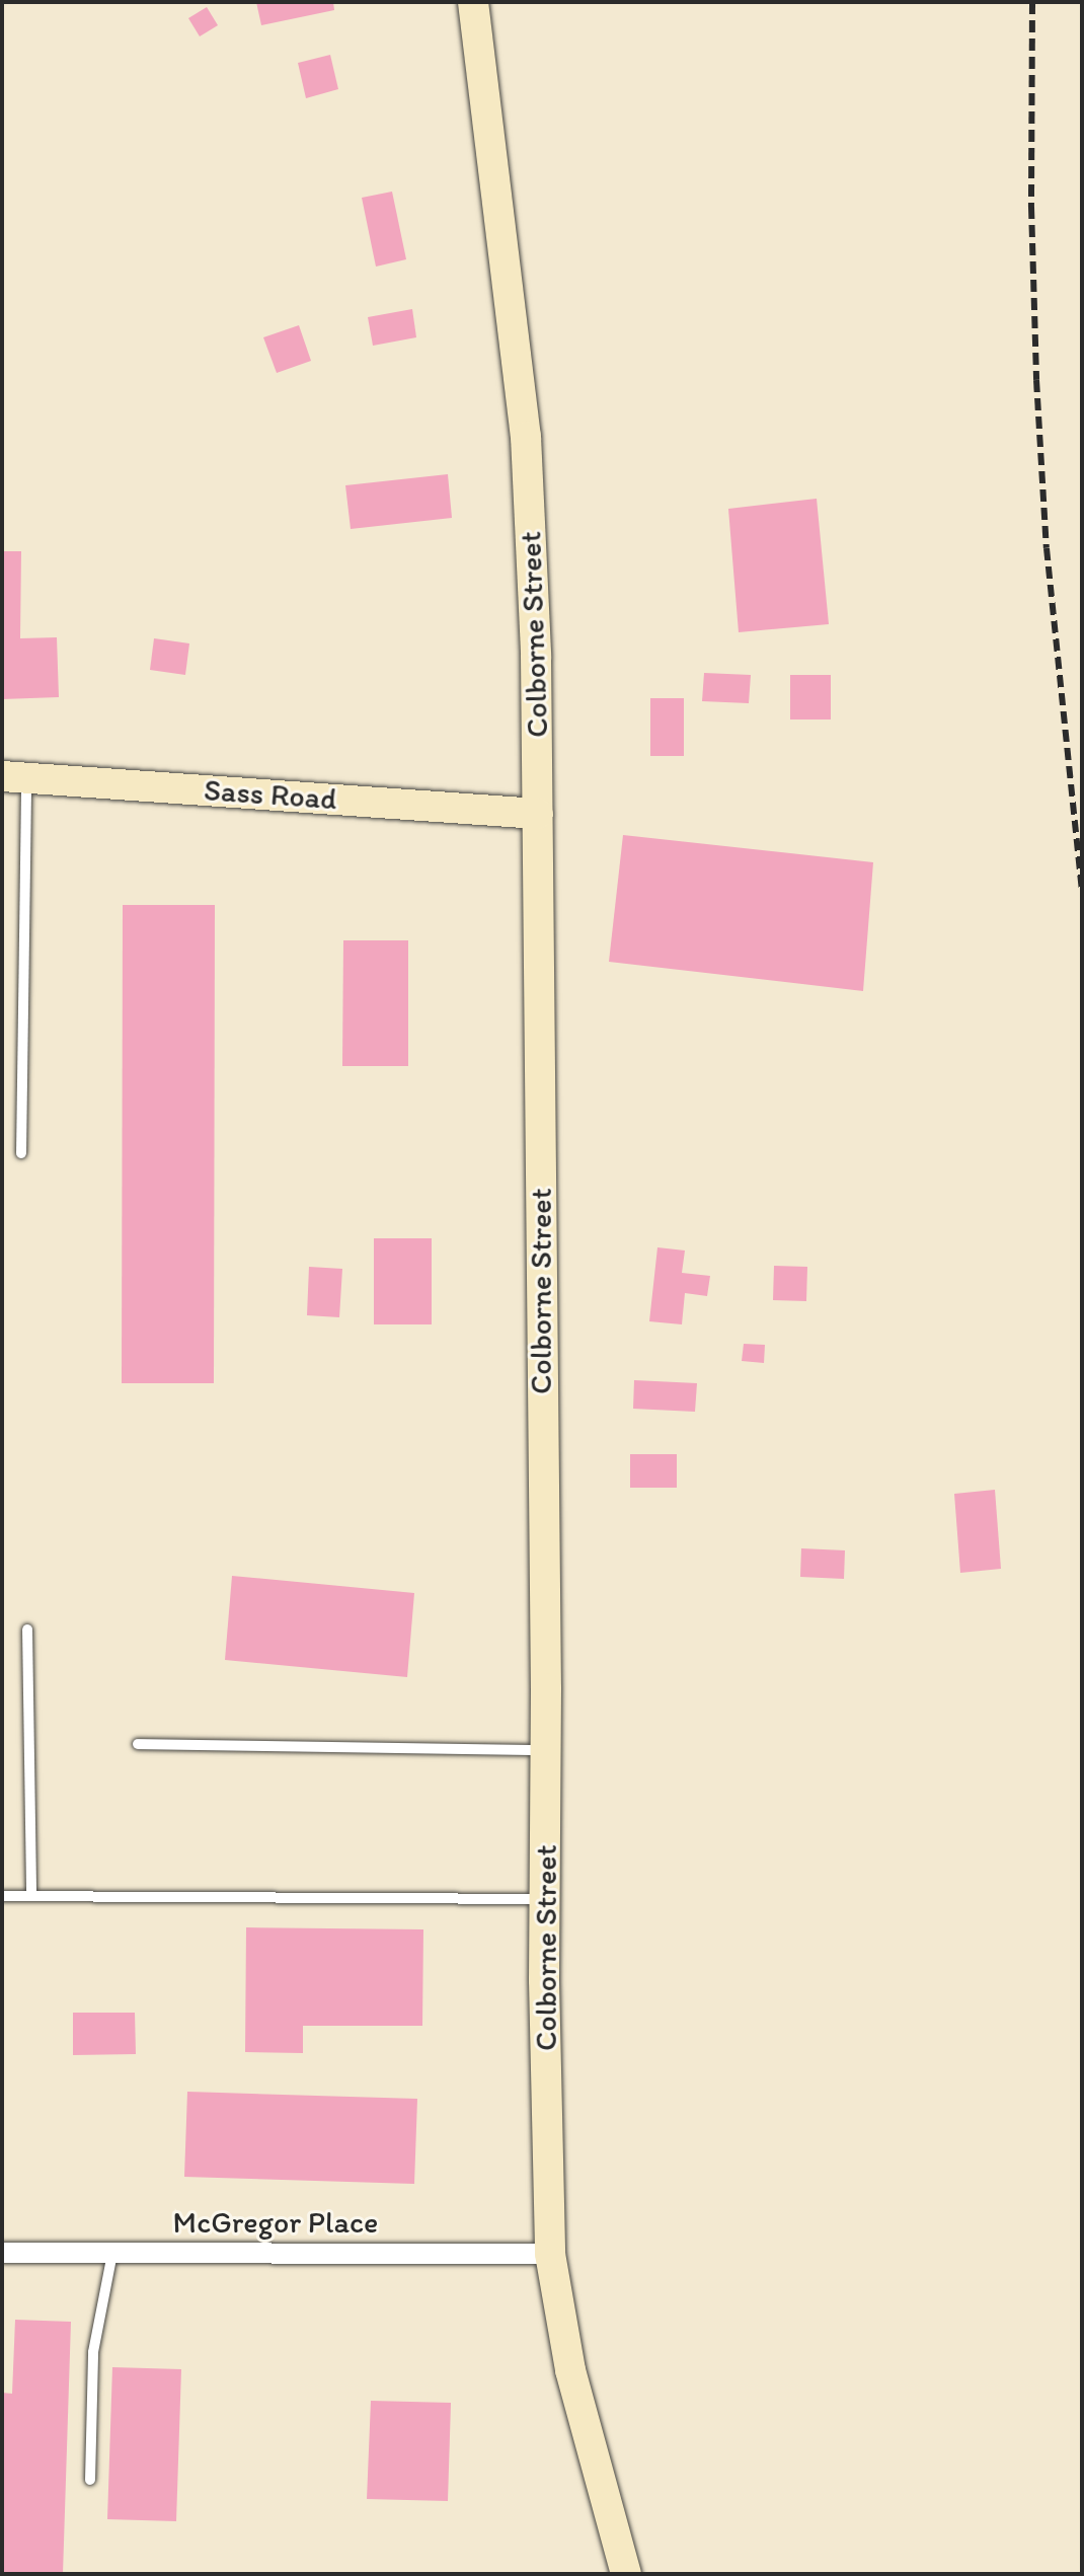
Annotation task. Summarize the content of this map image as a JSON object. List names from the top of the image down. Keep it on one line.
{"streets":{"street":["Colborne Street","Sass Road","McGregor Place"]},"crossings":[["Colborne Street","Sass Road"],["Colborne Street","McGregor Place"]]}
